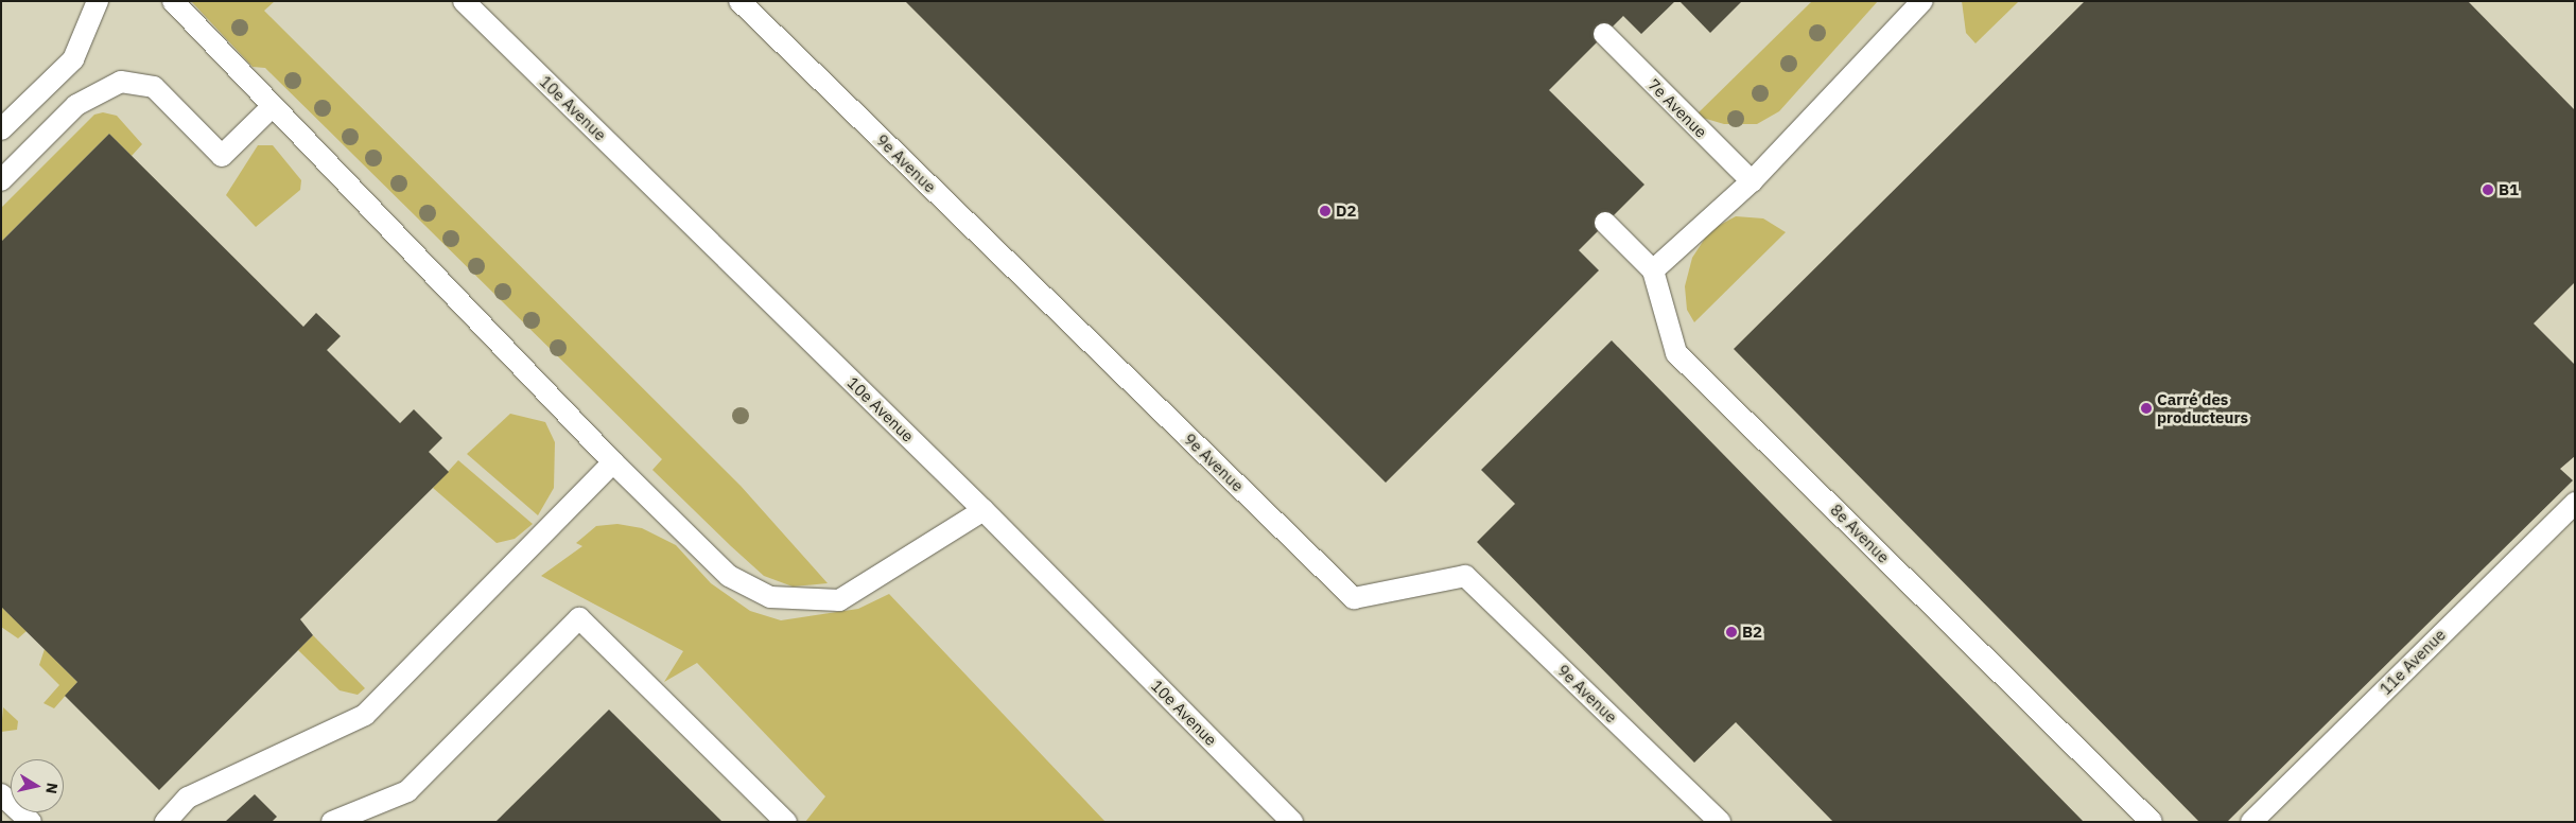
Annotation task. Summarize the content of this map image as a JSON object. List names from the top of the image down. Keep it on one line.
{"streets":{"lane":["10e Avenue","7e Avenue","9e Avenue","8e Avenue","11e Avenue"]},"places":["B1","D2","Carré des producteurs","B2"],"north":"right"}
